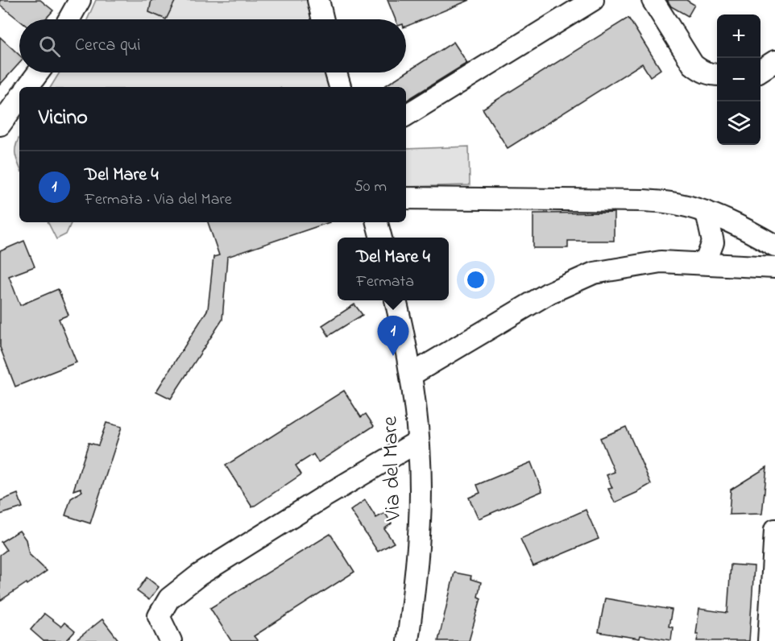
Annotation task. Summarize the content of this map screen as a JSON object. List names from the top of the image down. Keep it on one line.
{"streets":{"street":["Via del Mare"]},"page":{"map_buttons":["+","−"],"search":"Cerca qui","heading":"Vicino","list":[{"mark":"1","name":"Del Mare 4","note":"Fermata · Via del Mare","value":"50 m"}],"popup":["Del Mare 4","Fermata"],"pins":"1"}}
